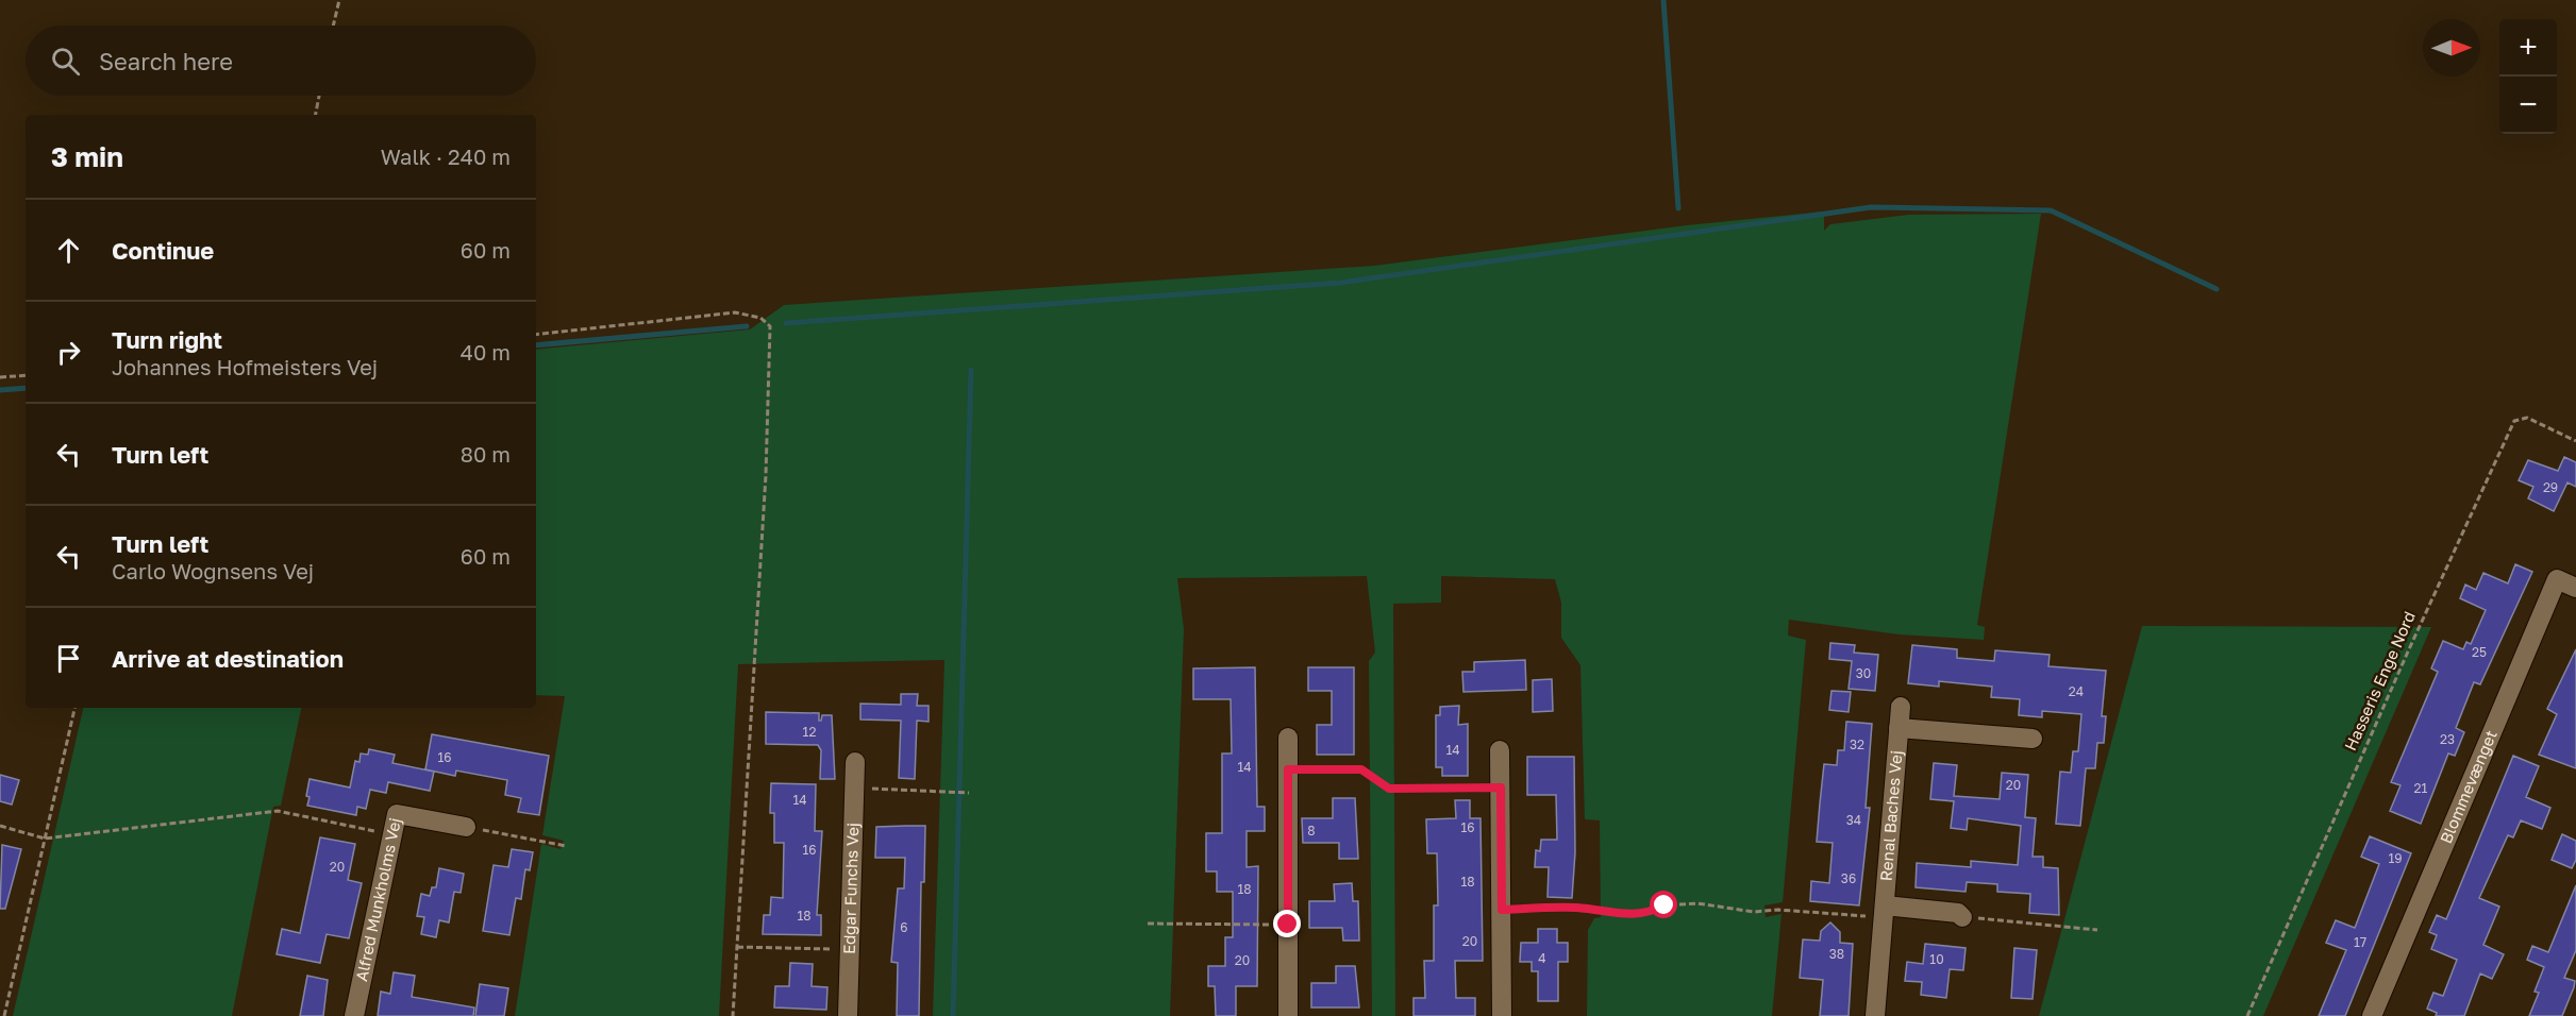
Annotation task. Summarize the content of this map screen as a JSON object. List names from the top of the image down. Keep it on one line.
{"streets":{"street":["Blommevænget","Renal Baches Vej","Edgar Funchs Vej","Alfred Munkholms Vej"],"path":["Hasseris Enge Nord"]},"house_numbers":["29","25","30","24","12","23","32","14","16","14","20","21","14","34","16","8","16","19","20","36","18","18","18","6","20","17","38","4","10","20"],"north":"right","page":{"map_buttons":["+","−"],"search":"Search here","heading":["3 min","Walk · 240 m"],"list":[["Continue","60 m"],["Turn right","Johannes Hofmeisters Vej","40 m"],["Turn left","80 m"],["Turn left","Carlo Wognsens Vej","60 m"],"Arrive at destination"]}}
